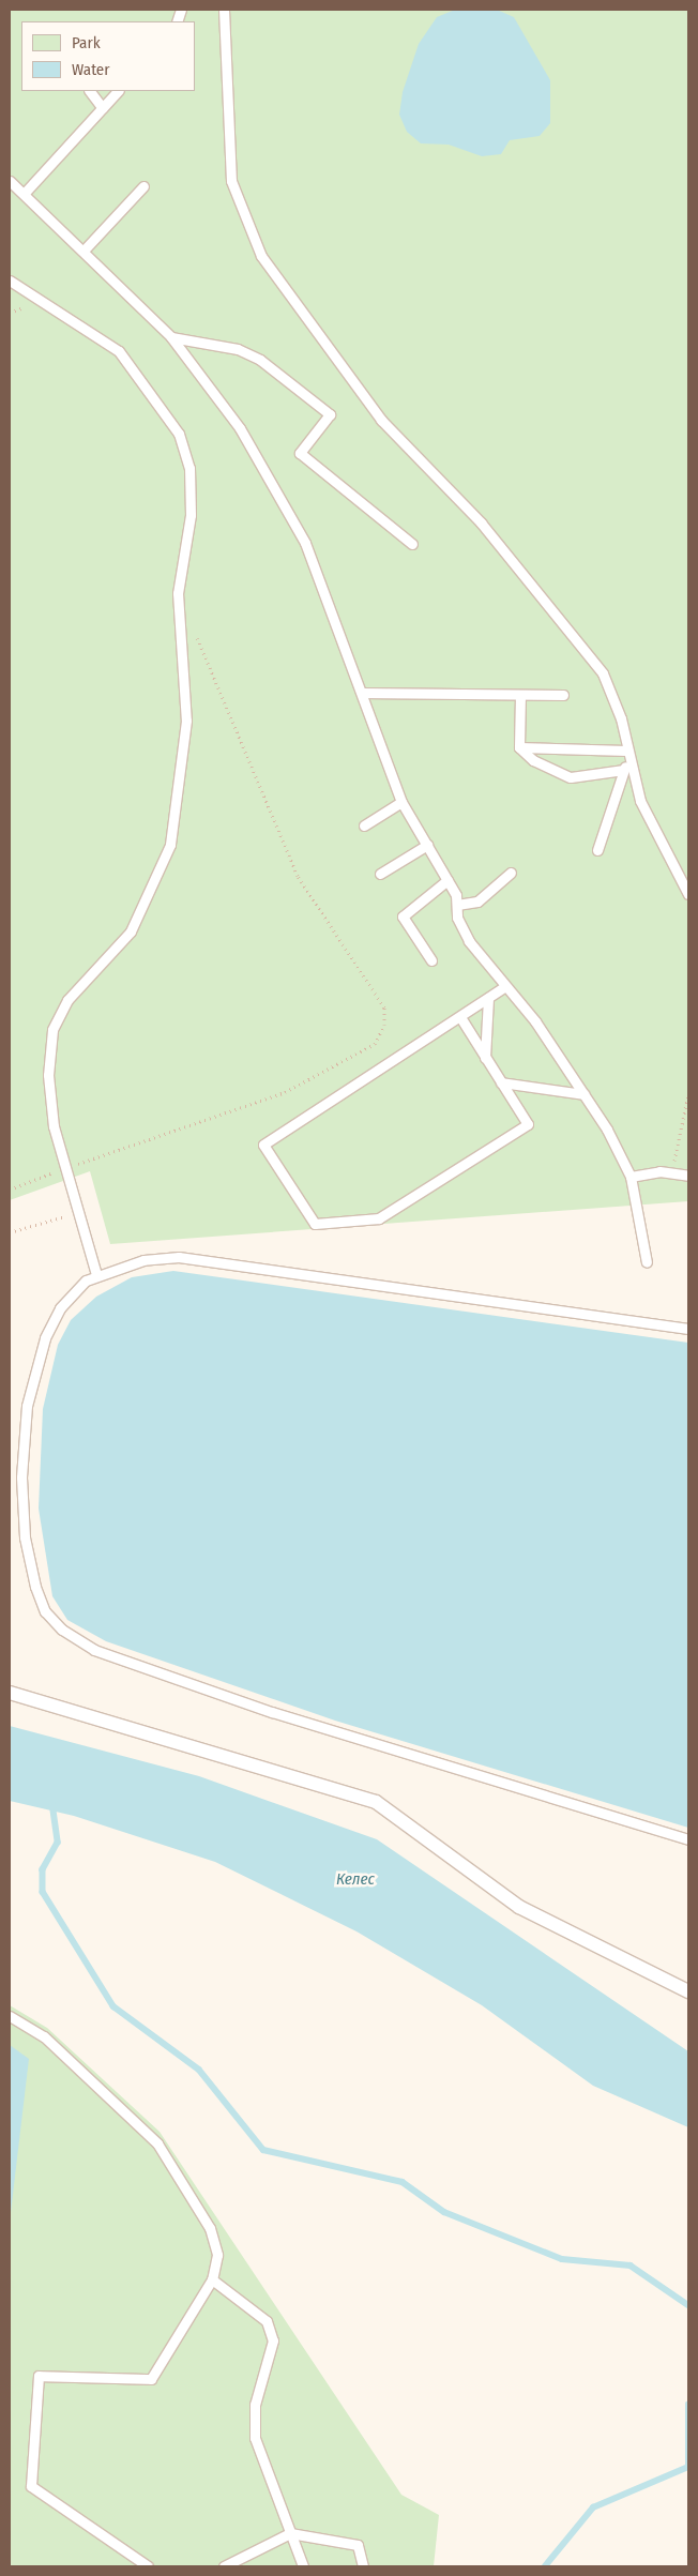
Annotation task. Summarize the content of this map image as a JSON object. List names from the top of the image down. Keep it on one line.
{"water":["Келес"],"legend":["Park","Water"]}
